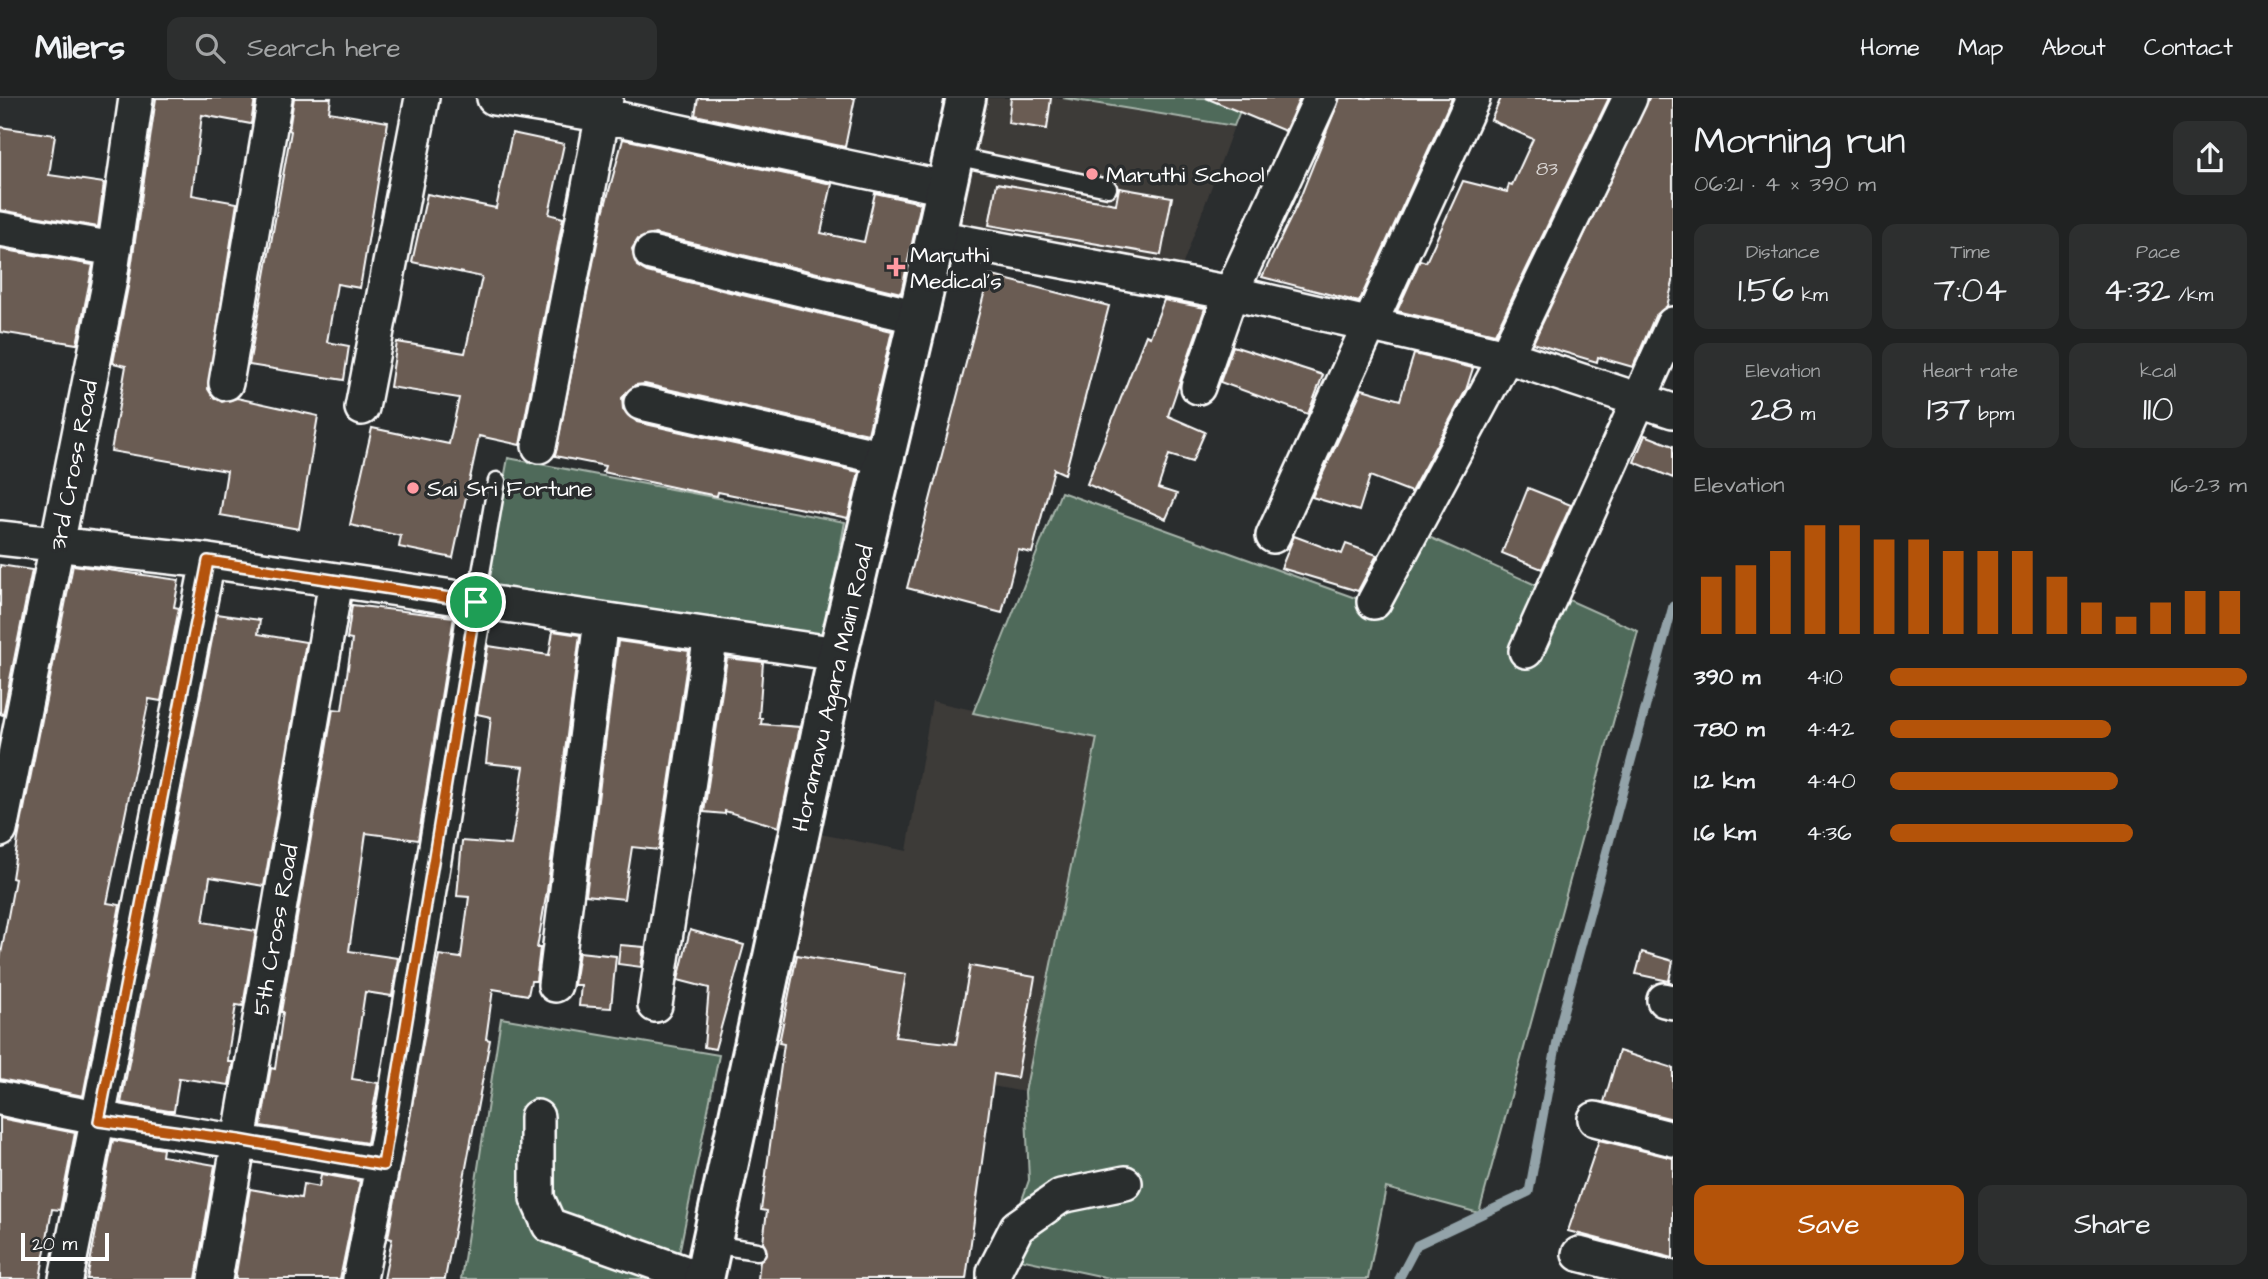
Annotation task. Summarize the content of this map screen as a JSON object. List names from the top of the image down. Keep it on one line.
{"streets":{"street":["3rd Cross Road","Horamavu Agara Main Road","5th Cross Road"]},"places":{"other":["Maruthi School","Sai Sri Fortune"],"health":["Maruthi Medical's"]},"house_numbers":["83"],"scale_bar":"20 m","page":{"header":"Milers","search":"Search here","nav":["Home","Map","About","Contact"],"heading":["Morning run","06:21 · 4 × 390 m"],"stats":[["Distance","1.56 km"],["Time","7:04"],["Pace","4:32 /km"],["Elevation","28 m"],["Heart rate","137 bpm"],["kcal","110"]],"chart":["Elevation","16–23 m"],"list":[{"name":"390 m","note":"4:10"},{"name":"780 m","note":"4:42"},{"name":"1.2 km","note":"4:40"},{"name":"1.6 km","note":"4:36"}],"buttons":["Save","Share"],"scale":"20 m"}}
